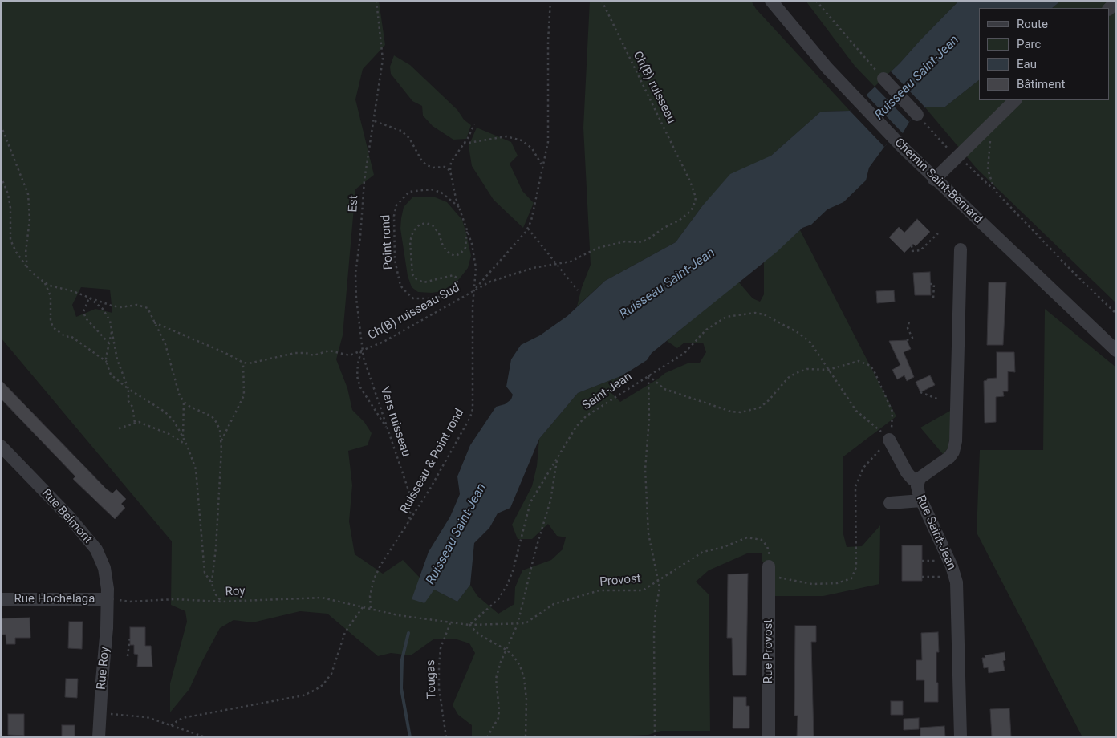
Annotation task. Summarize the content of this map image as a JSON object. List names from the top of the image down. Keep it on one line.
{"streets":{"street":["Chemin Saint-Bernard","Rue Belmont","Rue Saint-Jean","Rue Hochelaga","Rue Provost","Rue Roy"],"path":["Ch(B) ruisseau","Est","Point rond","Ch(B) ruisseau Sud","Saint-Jean","Vers ruisseau","Ruisseau & Point rond","Provost","Roy","Tougas"]},"crossings":[["Est","Ch(B) ruisseau Sud"],["Est","Vers ruisseau"],["Point rond","Ruisseau & Point rond"],["Ch(B) ruisseau Sud","Vers ruisseau"],["Ch(B) ruisseau Sud","Ruisseau & Point rond"],["Saint-Jean","Provost"],["Vers ruisseau","Ruisseau & Point rond"],["Rue Belmont","Roy"],["Rue Belmont","Rue Hochelaga"],["Rue Belmont","Rue Roy"],["Provost","Rue Provost"],["Roy","Rue Hochelaga"],["Roy","Rue Roy"],["Rue Hochelaga","Rue Roy"]],"water":["Ruisseau Saint-Jean"],"legend":["Route","Parc","Eau","Bâtiment"]}
